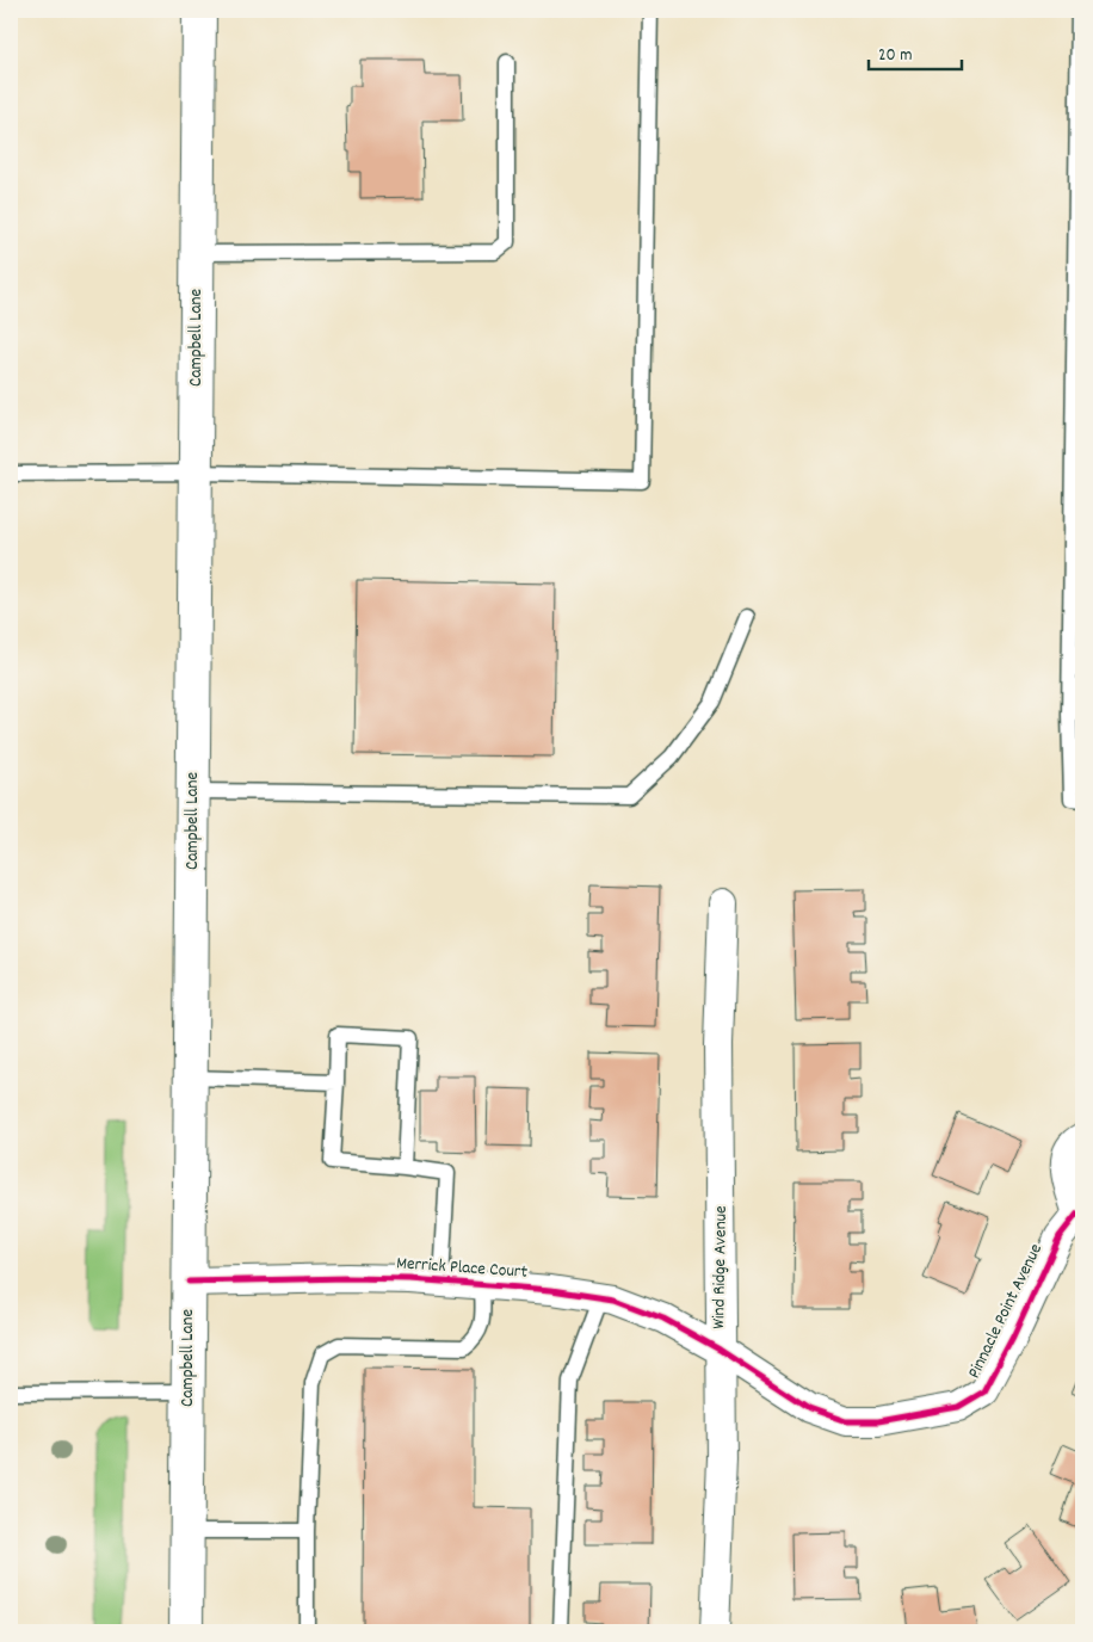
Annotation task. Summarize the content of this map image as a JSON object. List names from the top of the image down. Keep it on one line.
{"streets":{"main road":["Campbell Lane"],"street":["Wind Ridge Avenue","Merrick Place Court","Pinnacle Point Avenue"]},"crossings":[["Campbell Lane","Merrick Place Court"],["Wind Ridge Avenue","Merrick Place Court"],["Wind Ridge Avenue","Pinnacle Point Avenue"],["Merrick Place Court","Pinnacle Point Avenue"]],"scale_bar":"20 m"}
